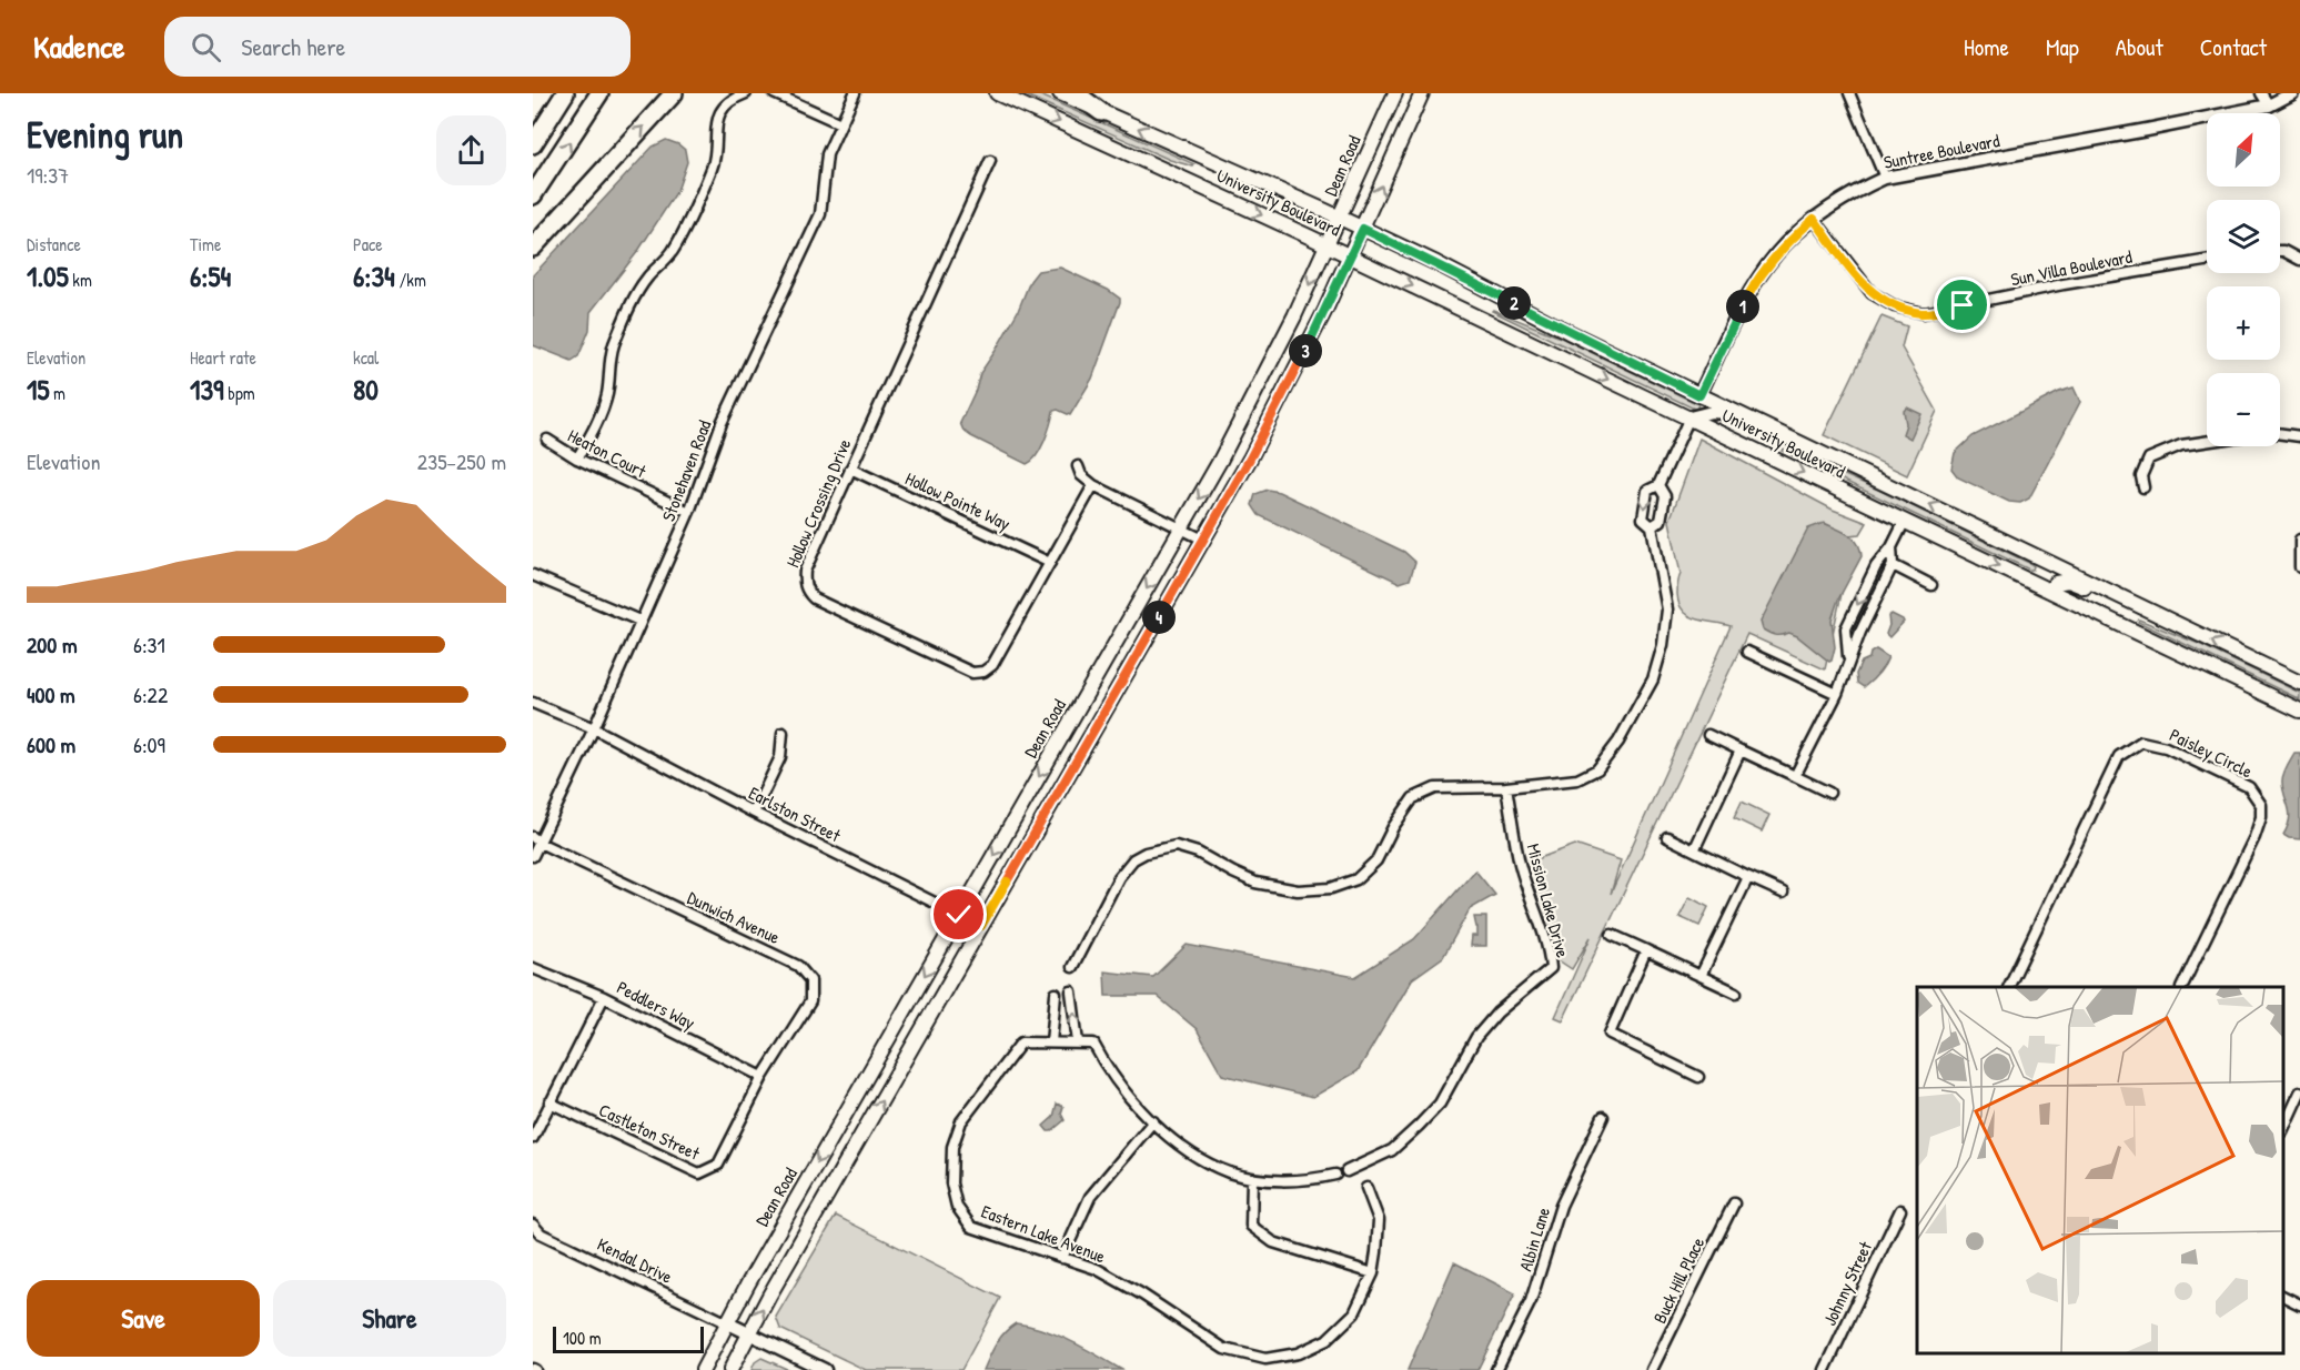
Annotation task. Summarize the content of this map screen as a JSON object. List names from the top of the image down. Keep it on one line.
{"streets":{"main road":["Dean Road","University Boulevard"],"street":["Suntree Boulevard","Sun Villa Boulevard","Heaton Court","Stonehaven Road","Hollow Pointe Way","Hollow Crossing Drive","Paisley Circle","Earlston Street","Mission Lake Drive","Dunwich Avenue","Peddlers Way","Castleton Street","Eastern Lake Avenue","Albin Lane","Kendal Drive","Buck Hill Place","Johnny Street"]},"crossings":[["Suntree Boulevard","University Boulevard"],["Suntree Boulevard","Sun Villa Boulevard"],["Dean Road","University Boulevard"],["Dean Road","Earlston Street"],["Dean Road","Kendal Drive"],["Heaton Court","Stonehaven Road"],["Stonehaven Road","Earlston Street"],["Stonehaven Road","Dunwich Avenue"],["Hollow Pointe Way","Hollow Crossing Drive"],["Dunwich Avenue","Peddlers Way"],["Dunwich Avenue","Castleton Street"],["Peddlers Way","Castleton Street"]],"scale_bar":"100 m","north":"top right","page":{"header":"Kadence","search":"Search here","nav":["Home","Map","About","Contact"],"heading":["Evening run","19:37"],"map_buttons":["+","−"],"stats":[["Distance","1.05 km"],["Time","6:54"],["Pace","6:34 /km"],["Elevation","15 m"],["Heart rate","139 bpm"],["kcal","80"]],"pins":["2","1","3","4"],"chart":["Elevation","235–250 m"],"list":[{"name":"200 m","note":"6:31"},{"name":"400 m","note":"6:22"},{"name":"600 m","note":"6:09"}],"buttons":["Save","Share"],"scale":"100 m"}}
